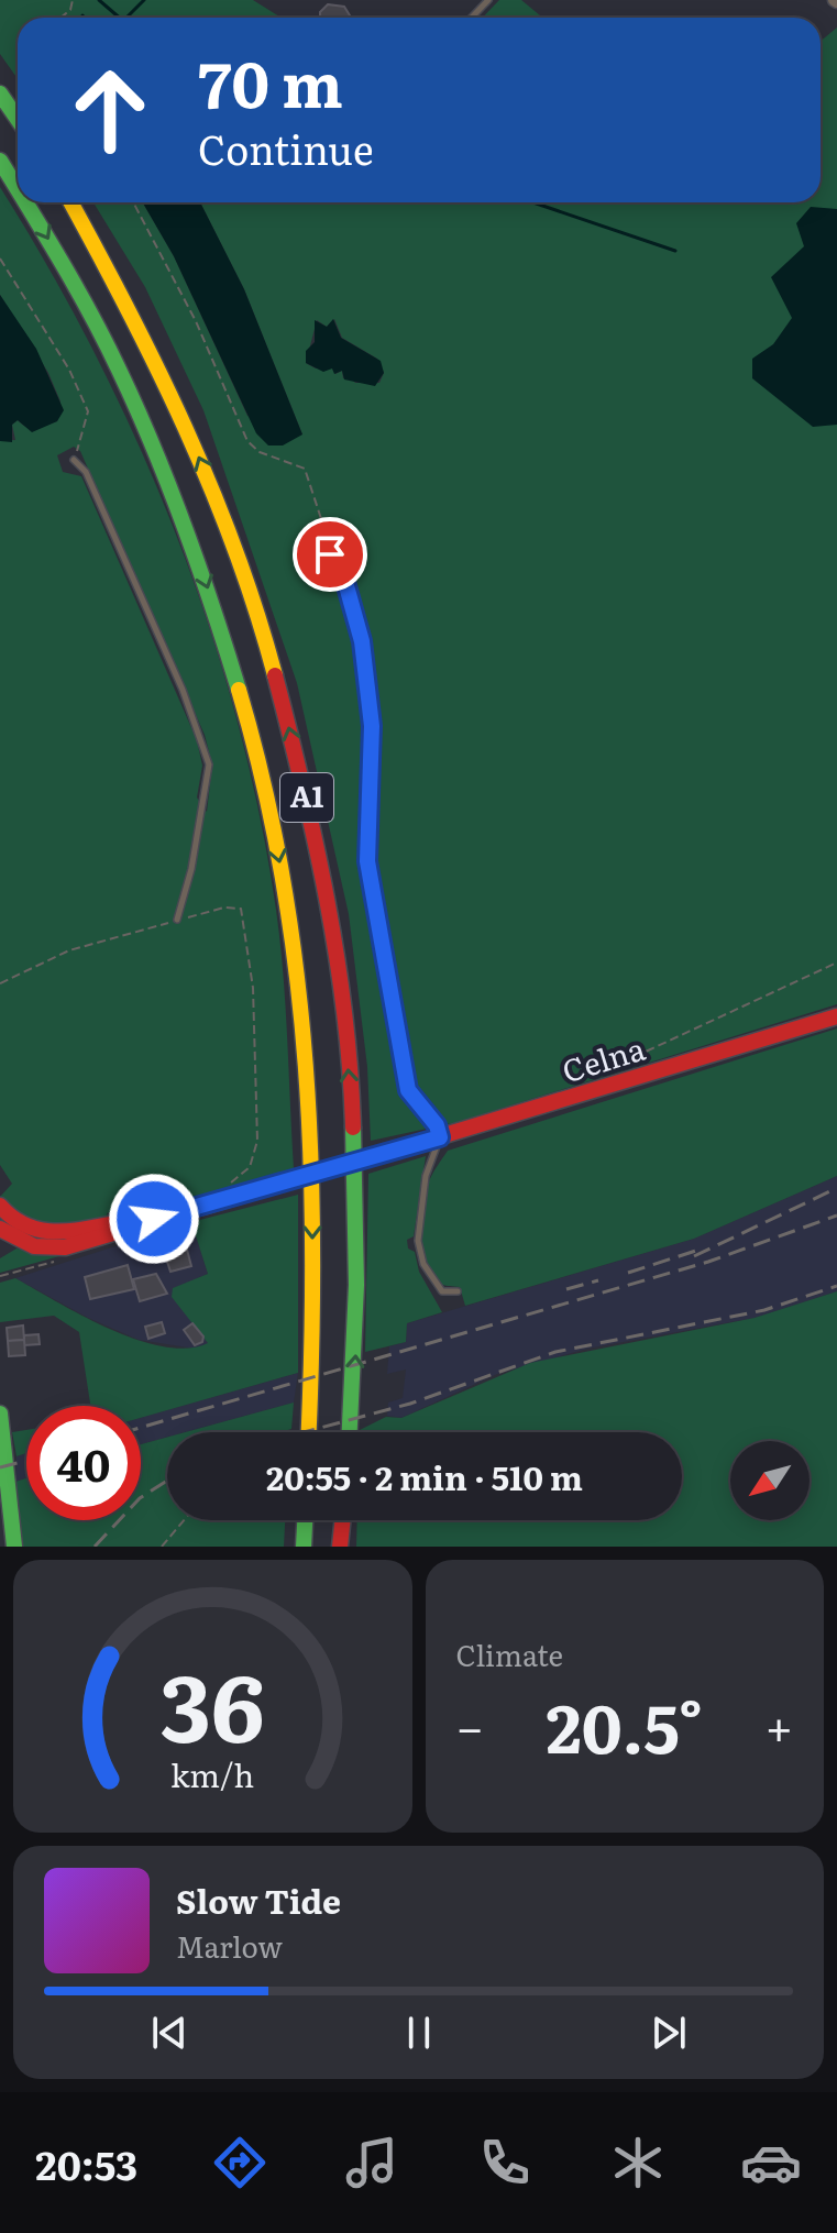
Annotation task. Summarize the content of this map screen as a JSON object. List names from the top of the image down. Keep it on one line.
{"streets":{"main road":["A1","Celna"]},"north":"bottom left","page":{"turn":["70 m","Continue"],"limit":"40","trip":"20:55 · 2 min · 510 m","tile":"Climate","heat":["−","20.5°","+"],"song":["Slow Tide","Marlow"],"tabs":"20:53","gauge":["36","km/h"]}}
